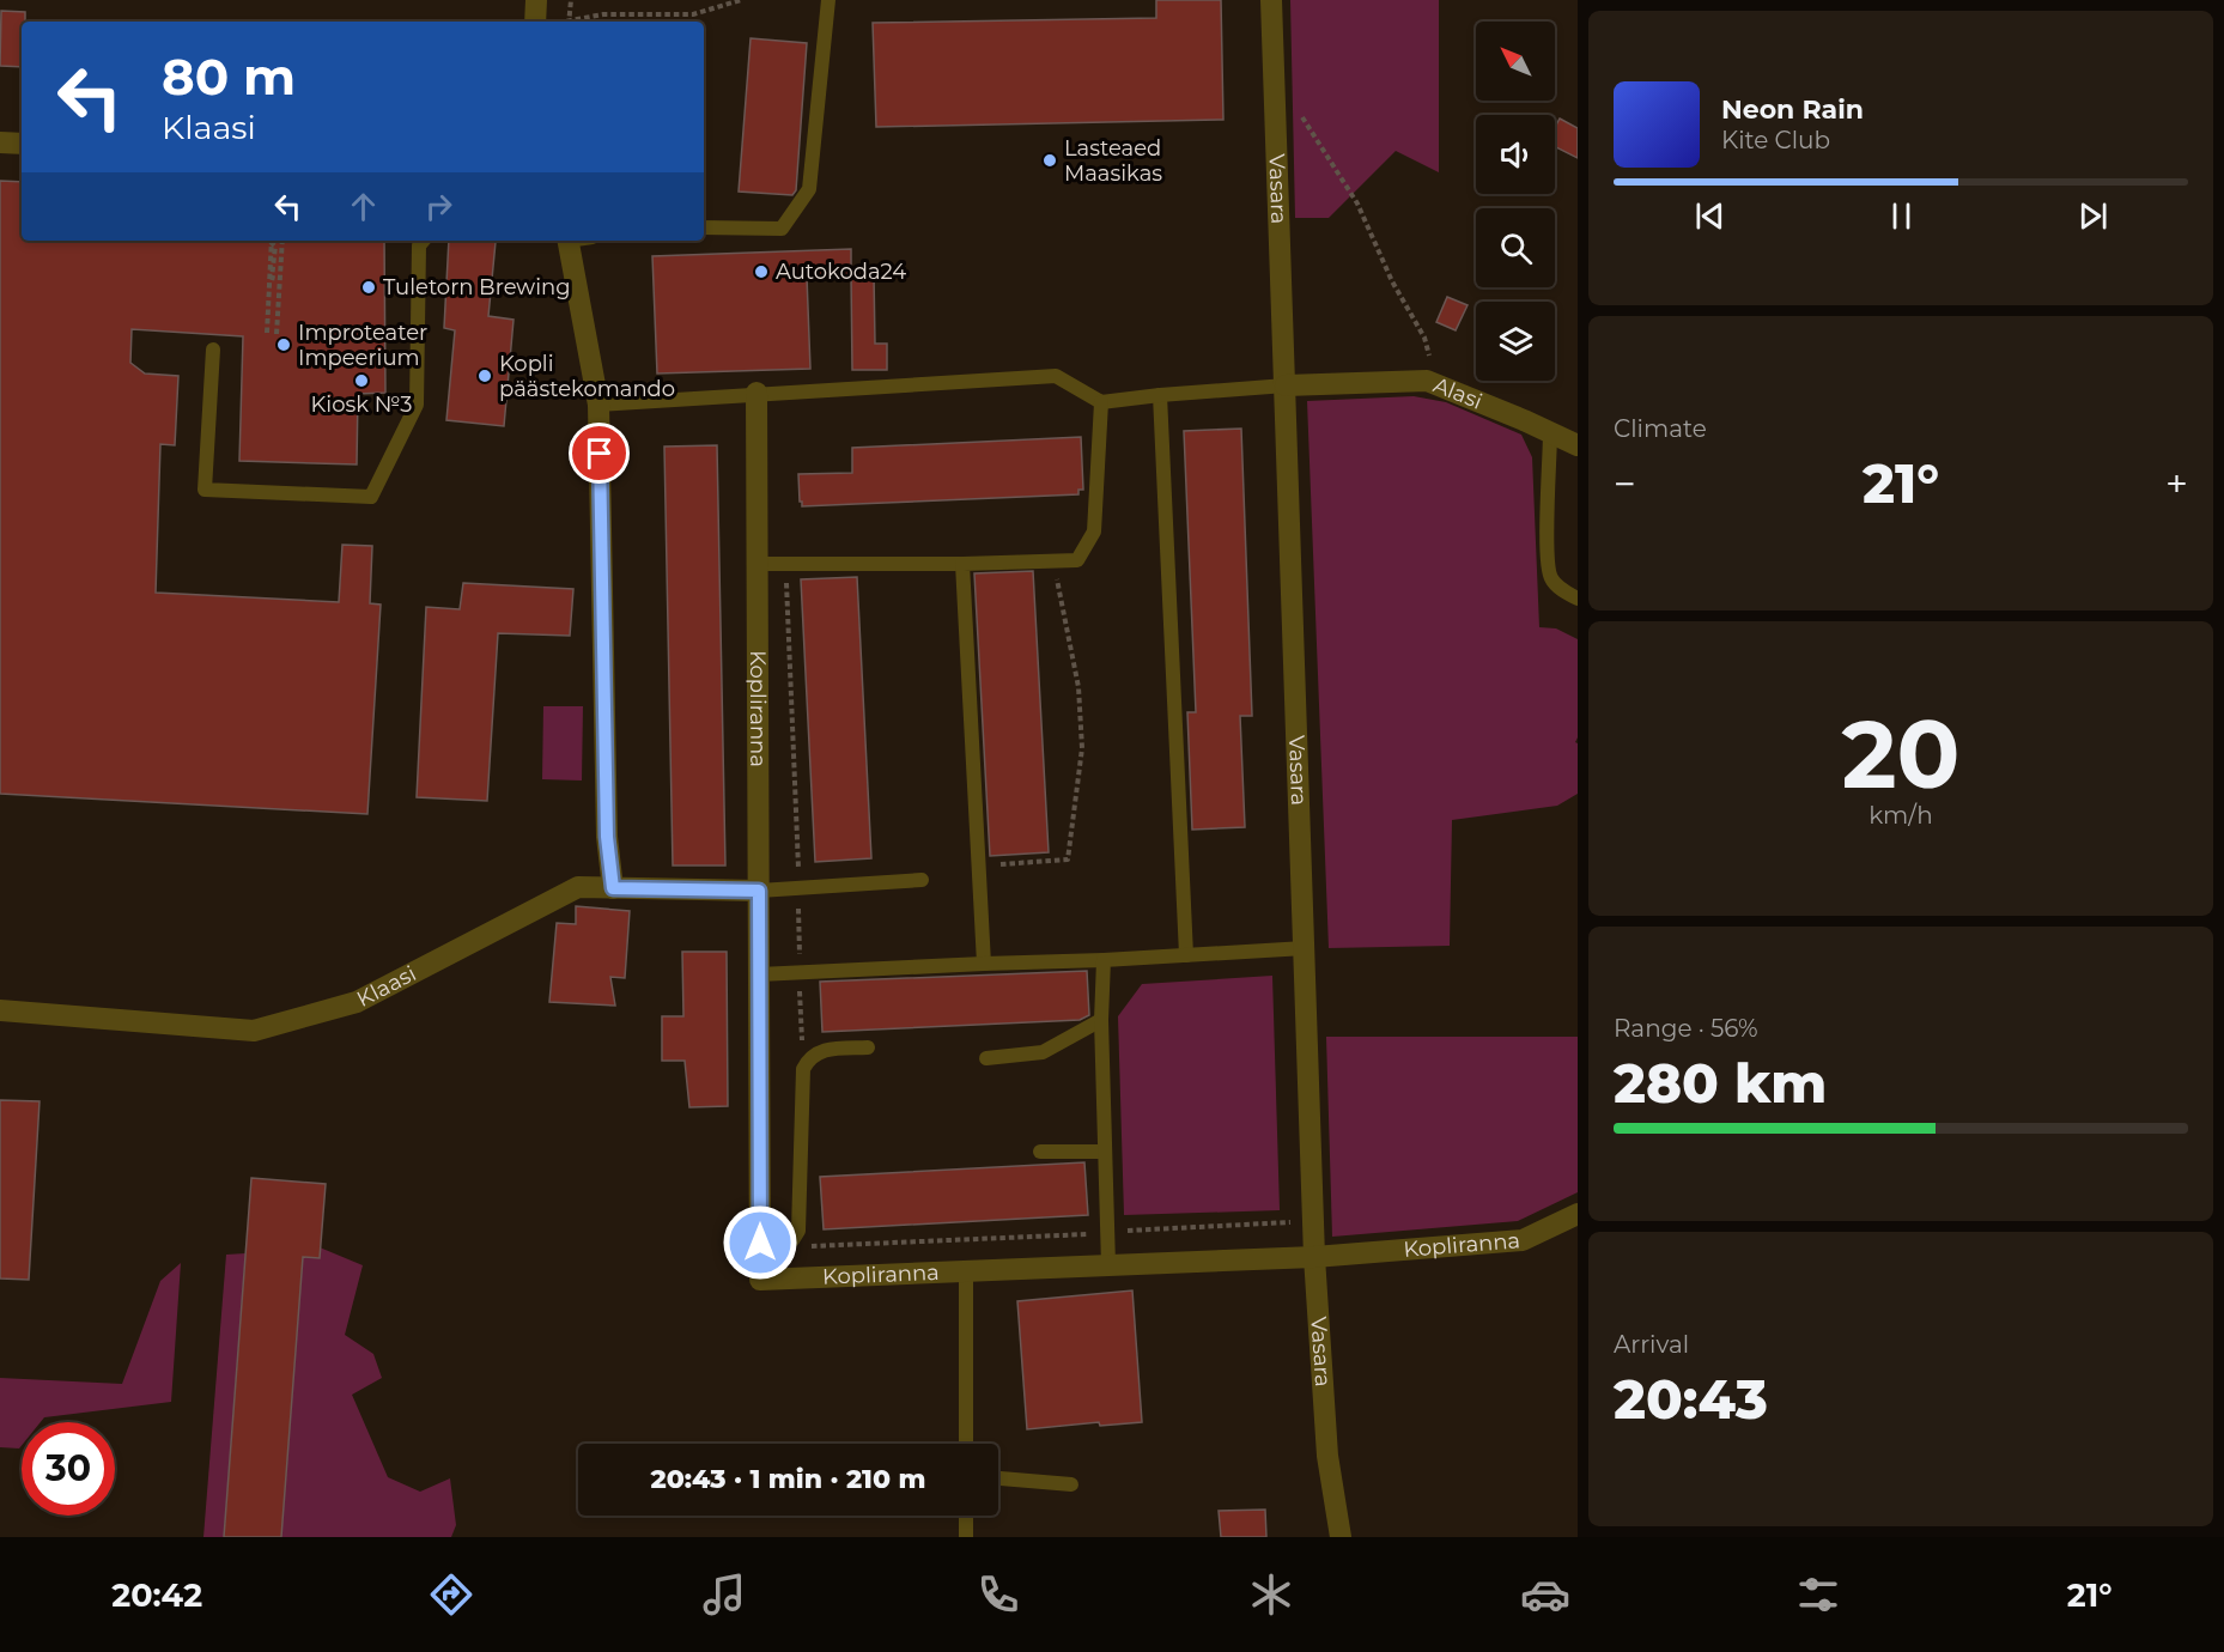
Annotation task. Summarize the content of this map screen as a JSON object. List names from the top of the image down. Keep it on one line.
{"streets":{"street":["Vasara","Alasi","Kopliranna","Klaasi"]},"crossings":[["Vasara","Alasi"],["Vasara","Kopliranna"],["Kopliranna","Klaasi"]],"places":["Lasteaed Maasikas","Autokoda24","Tuletorn Brewing","Improteater Impeerium","Kopli päästekomando","Kiosk №3"],"north":"top left","page":{"turn":["80 m","Klaasi"],"song":["Neon Rain","Kite Club"],"tile":["Climate",["20","km/h"],["Range · 56%","280 km"],["Arrival","20:43"]],"heat":["−","21°","+"],"limit":"30","trip":"20:43 · 1 min · 210 m","tabs":["20:42","21°"]}}
